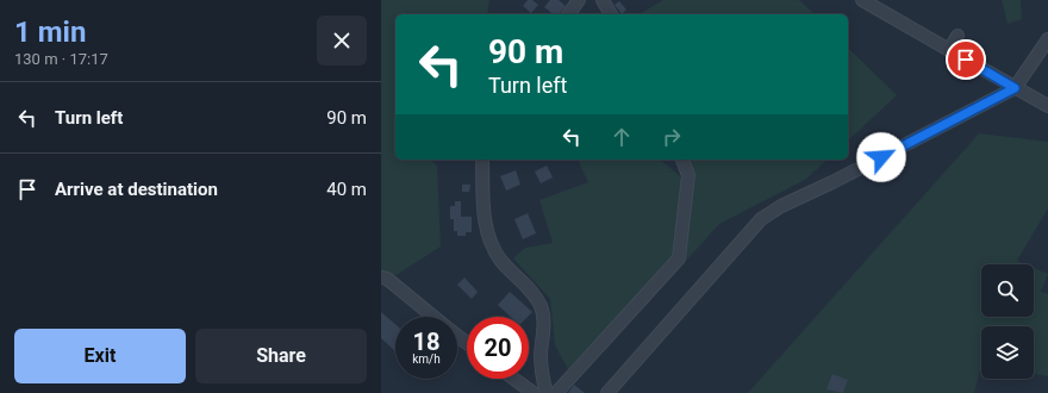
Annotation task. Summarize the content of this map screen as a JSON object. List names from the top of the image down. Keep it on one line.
{"page":{"heading":["1 min","130 m · 17:17"],"turn":["90 m","Turn left"],"list":[{"name":"Turn left","value":"90 m"},{"name":"Arrive at destination","value":"40 m"}],"speed":"18 km/h","limit":"20","buttons":["Exit","Share"]}}
